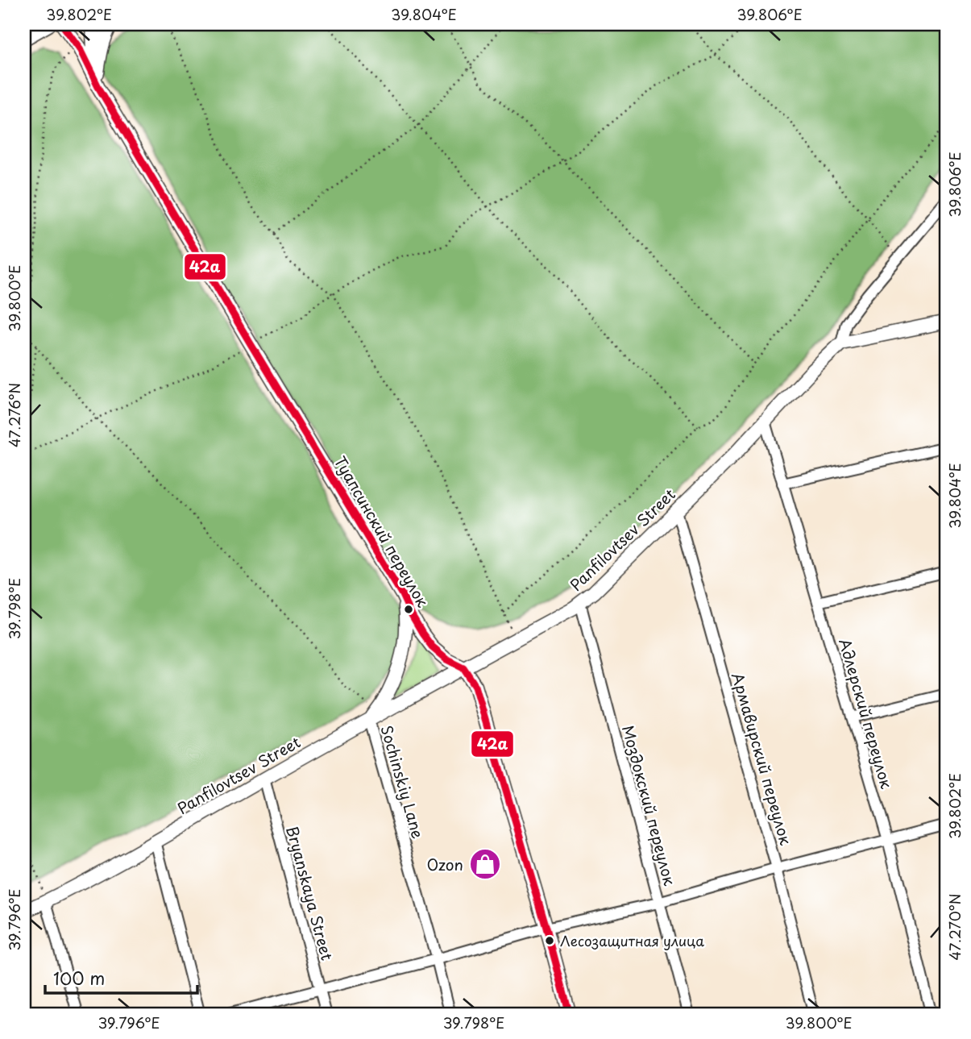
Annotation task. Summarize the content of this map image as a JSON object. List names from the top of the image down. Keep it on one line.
{"streets":{"street":["Туапсинский переулок","Panfilovtsev Street","Адлерский переулок","Армавирский переулок","Sochinskiy Lane","Моздокский переулок","Bryanskaya Street"]},"crossings":[["Туапсинский переулок","Panfilovtsev Street"],["Panfilovtsev Street","Адлерский переулок"],["Panfilovtsev Street","Армавирский переулок"],["Panfilovtsev Street","Sochinskiy Lane"],["Panfilovtsev Street","Моздокский переулок"],["Panfilovtsev Street","Bryanskaya Street"]],"places":{"shop":["Ozon"],"other":["Лесозащитная улица"]},"lines":["transit line 42a"],"scale_bar":"100 m","coordinates":["39.802°E","39.804°E","39.806°E","39.800°E","47.276°N","39.798°E","39.796°E","47.270°N"]}
